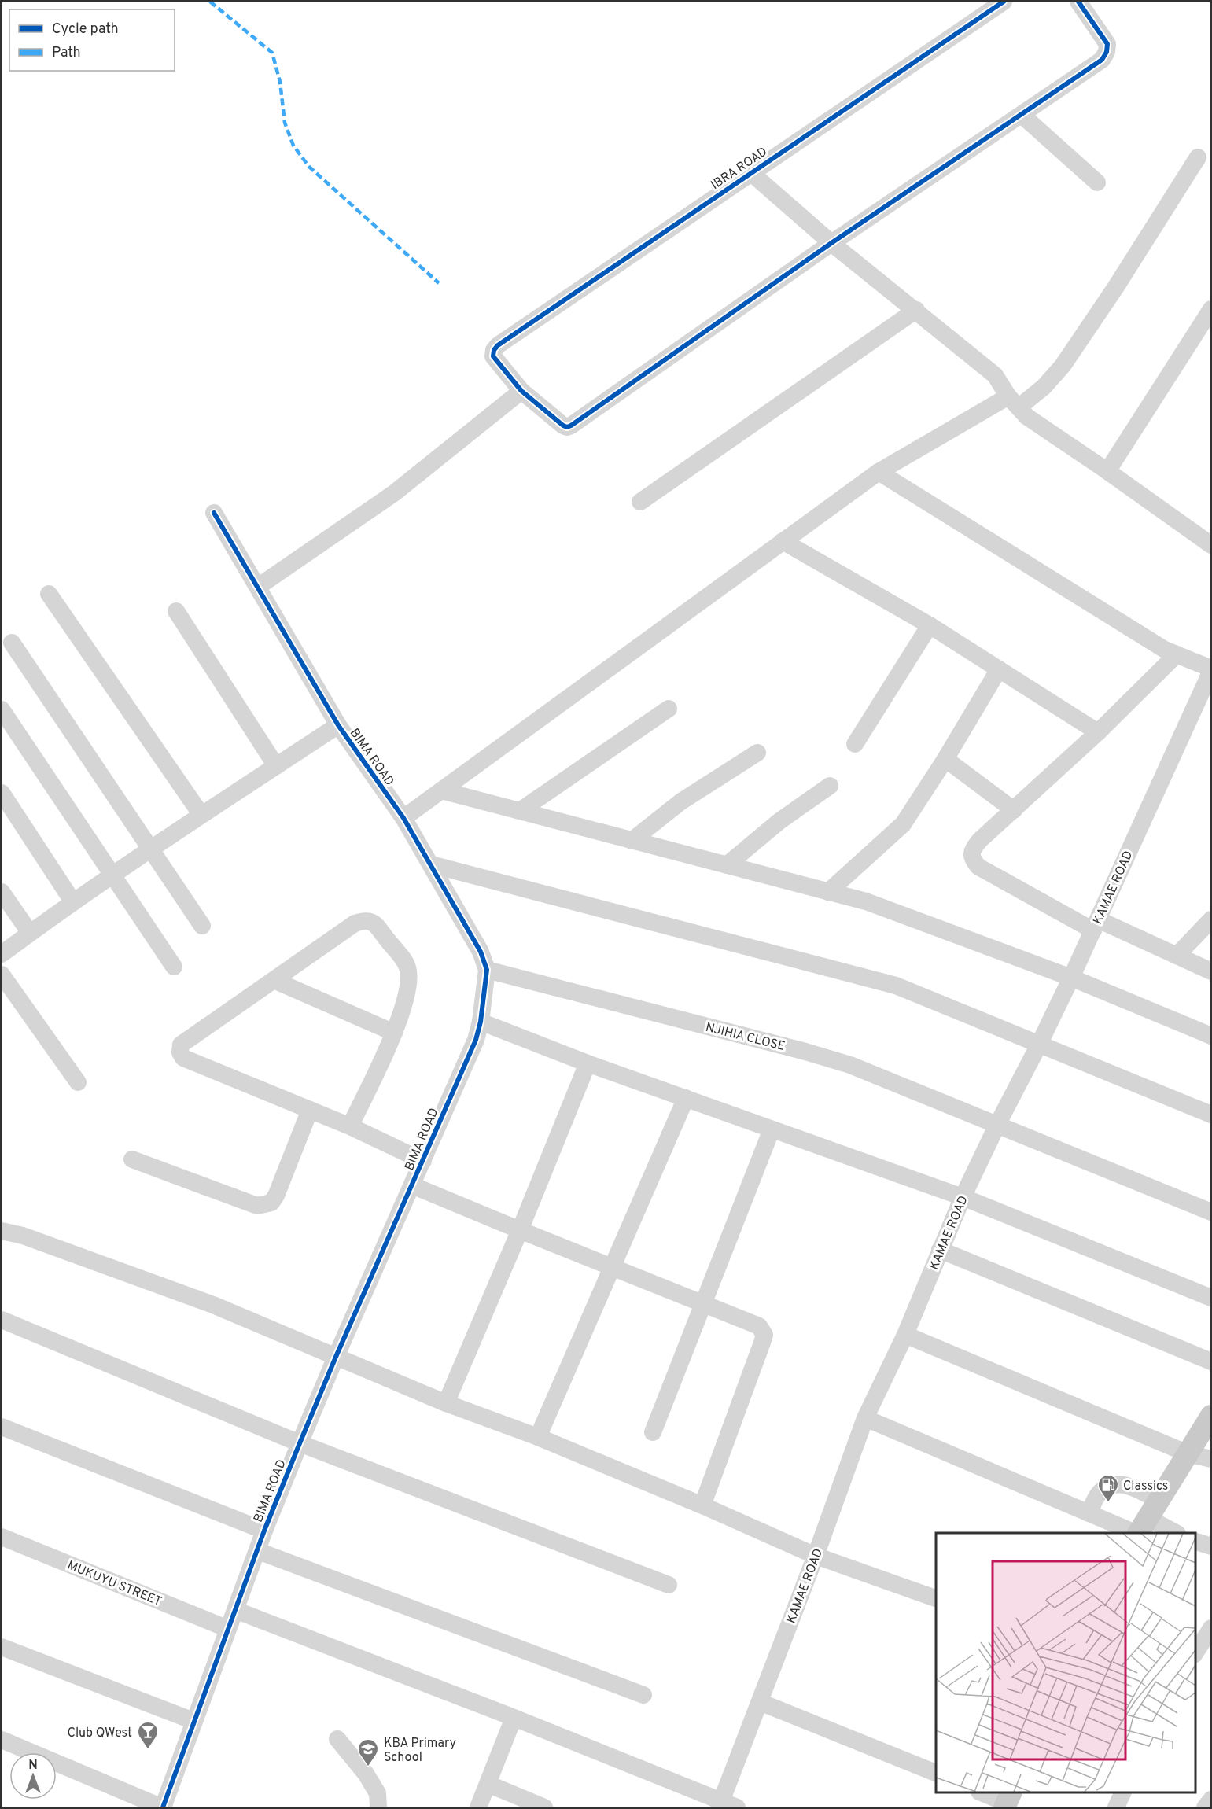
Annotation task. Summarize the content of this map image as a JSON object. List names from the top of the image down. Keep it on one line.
{"streets":{"street":["IBRA ROAD","BIMA ROAD","KAMAE ROAD","NJIHIA CLOSE","MUKUYU STREET"]},"crossings":[["BIMA ROAD","NJIHIA CLOSE"],["BIMA ROAD","MUKUYU STREET"],["KAMAE ROAD","NJIHIA CLOSE"]],"places":{"fuel station":["Classics"],"bar":["Club QWest"],"school or university":["KBA Primary School"]},"legend":["Cycle path","Path"],"north":"top"}
